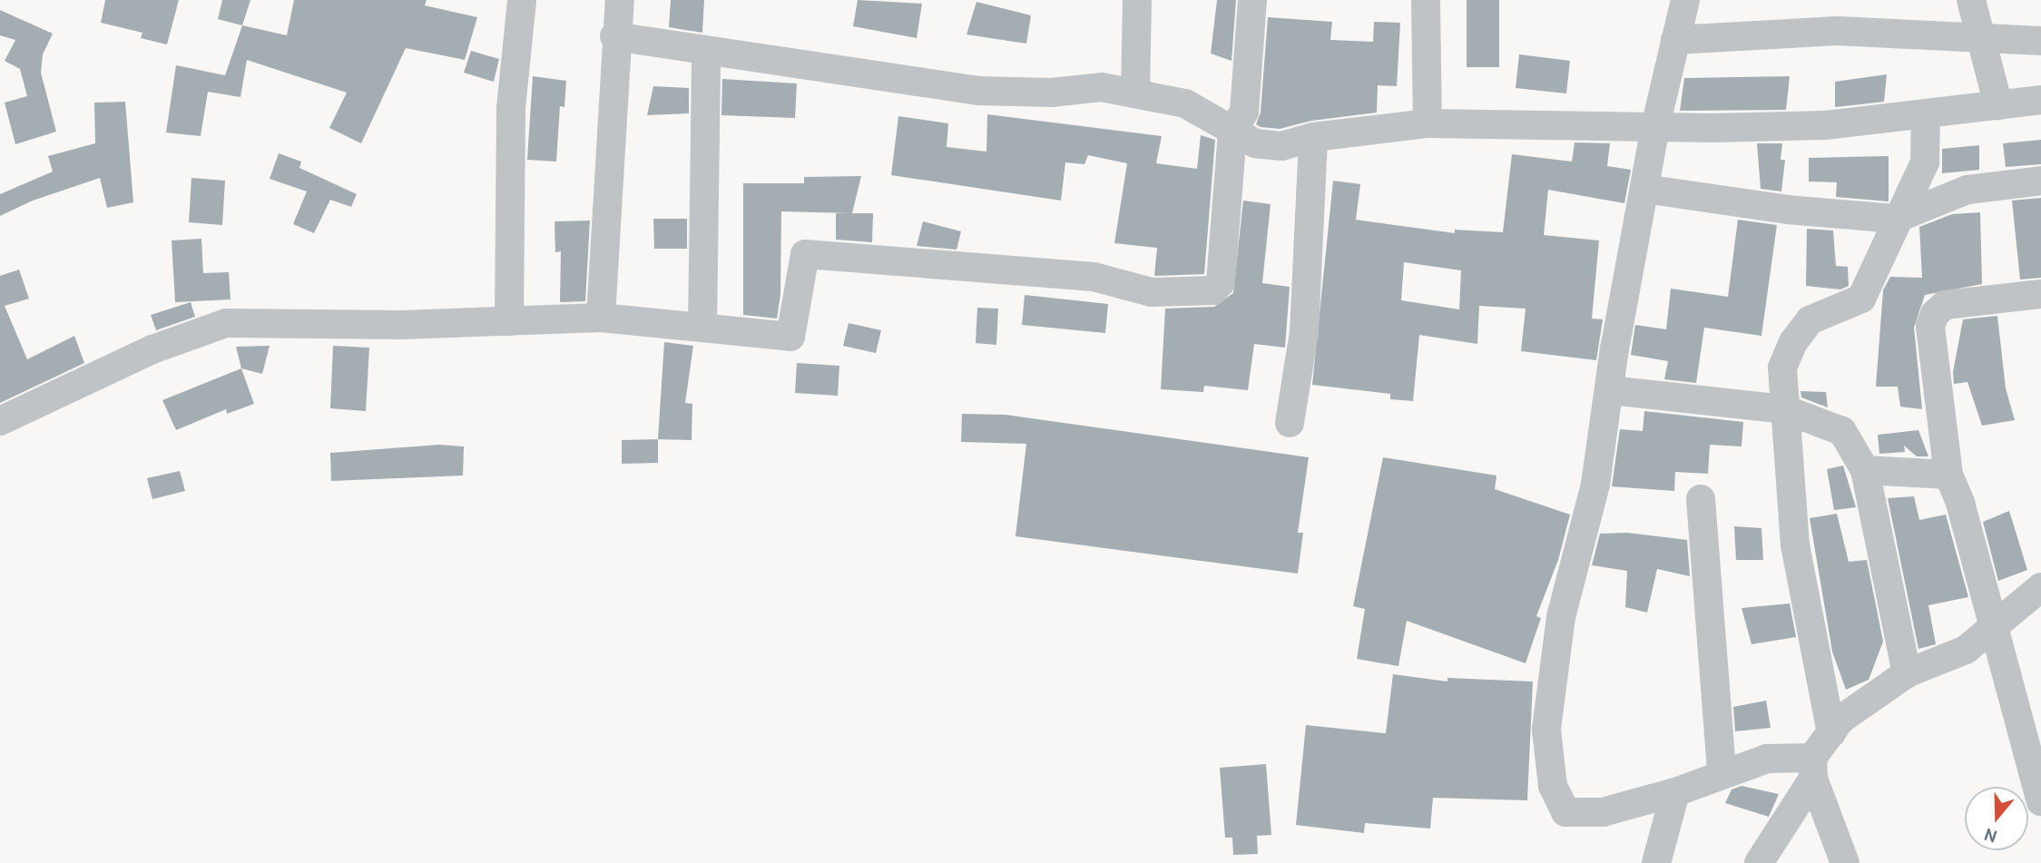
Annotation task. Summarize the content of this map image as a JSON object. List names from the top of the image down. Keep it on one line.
{"north":"bottom"}
